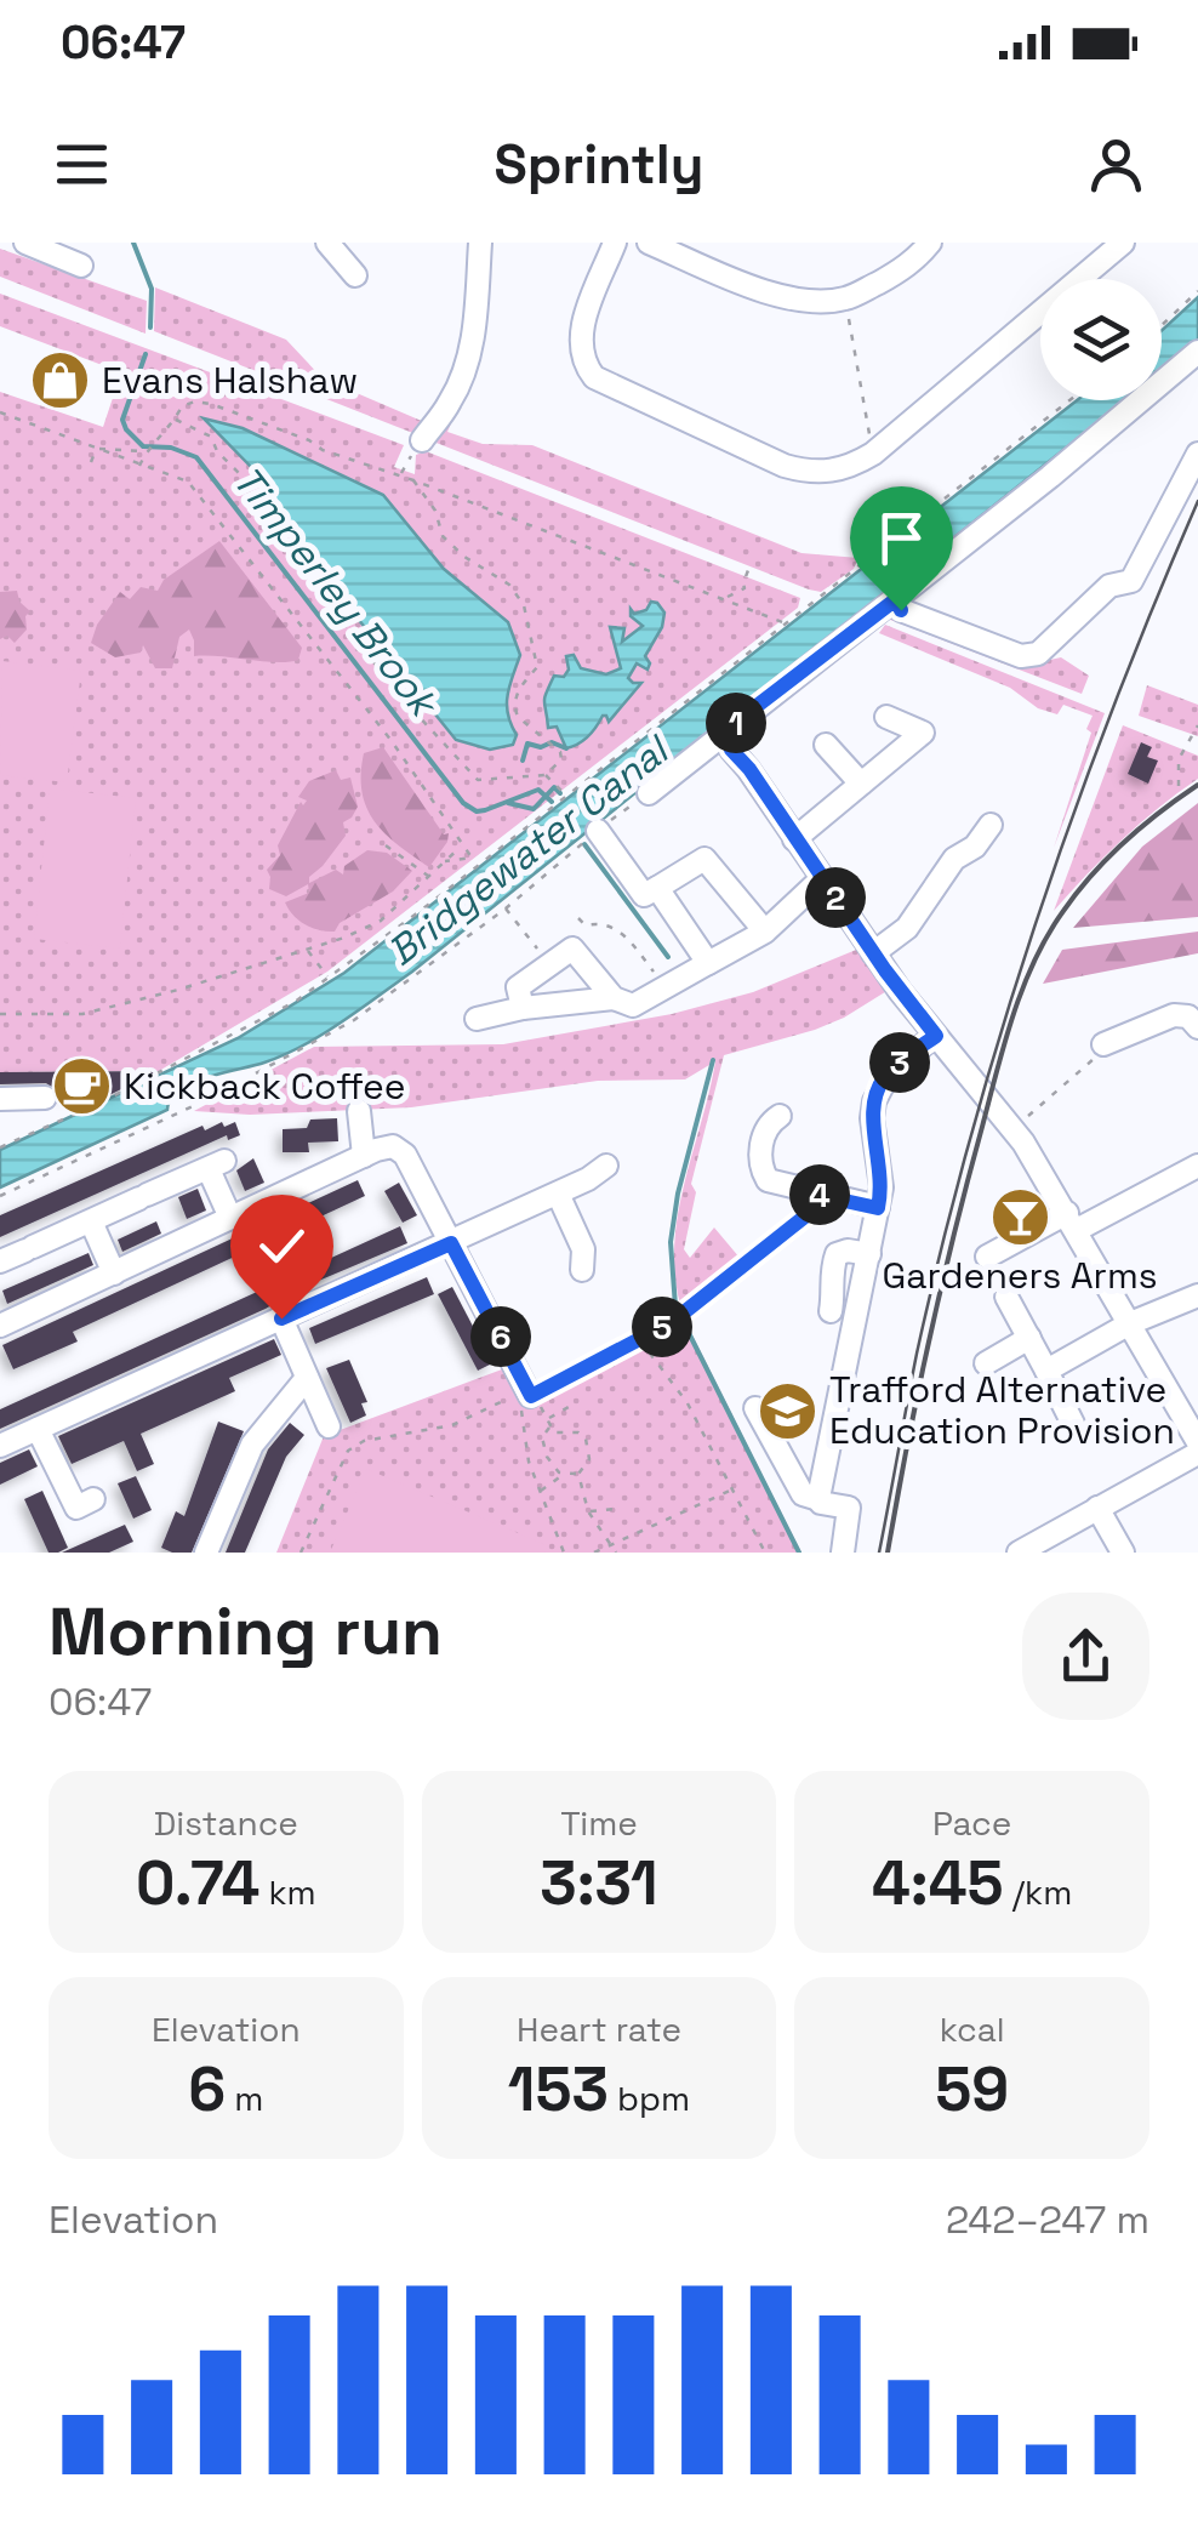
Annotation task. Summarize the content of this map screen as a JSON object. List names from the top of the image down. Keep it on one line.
{"water":["Timperley Brook","Bridgewater Canal"],"places":{"shop":["Evans Halshaw"],"cafe":["Kickback Coffee"],"bar":["Gardeners Arms"],"school or university":["Trafford Alternative Education Provision"]},"page":{"status":"06:47","header":"Sprintly","pins":["1","2","3","4","5","6"],"heading":["Morning run","06:47"],"stats":[["Distance","0.74 km"],["Time","3:31"],["Pace","4:45 /km"],["Elevation","6 m"],["Heart rate","153 bpm"],["kcal","59"]],"chart":["Elevation","242–247 m"]}}
